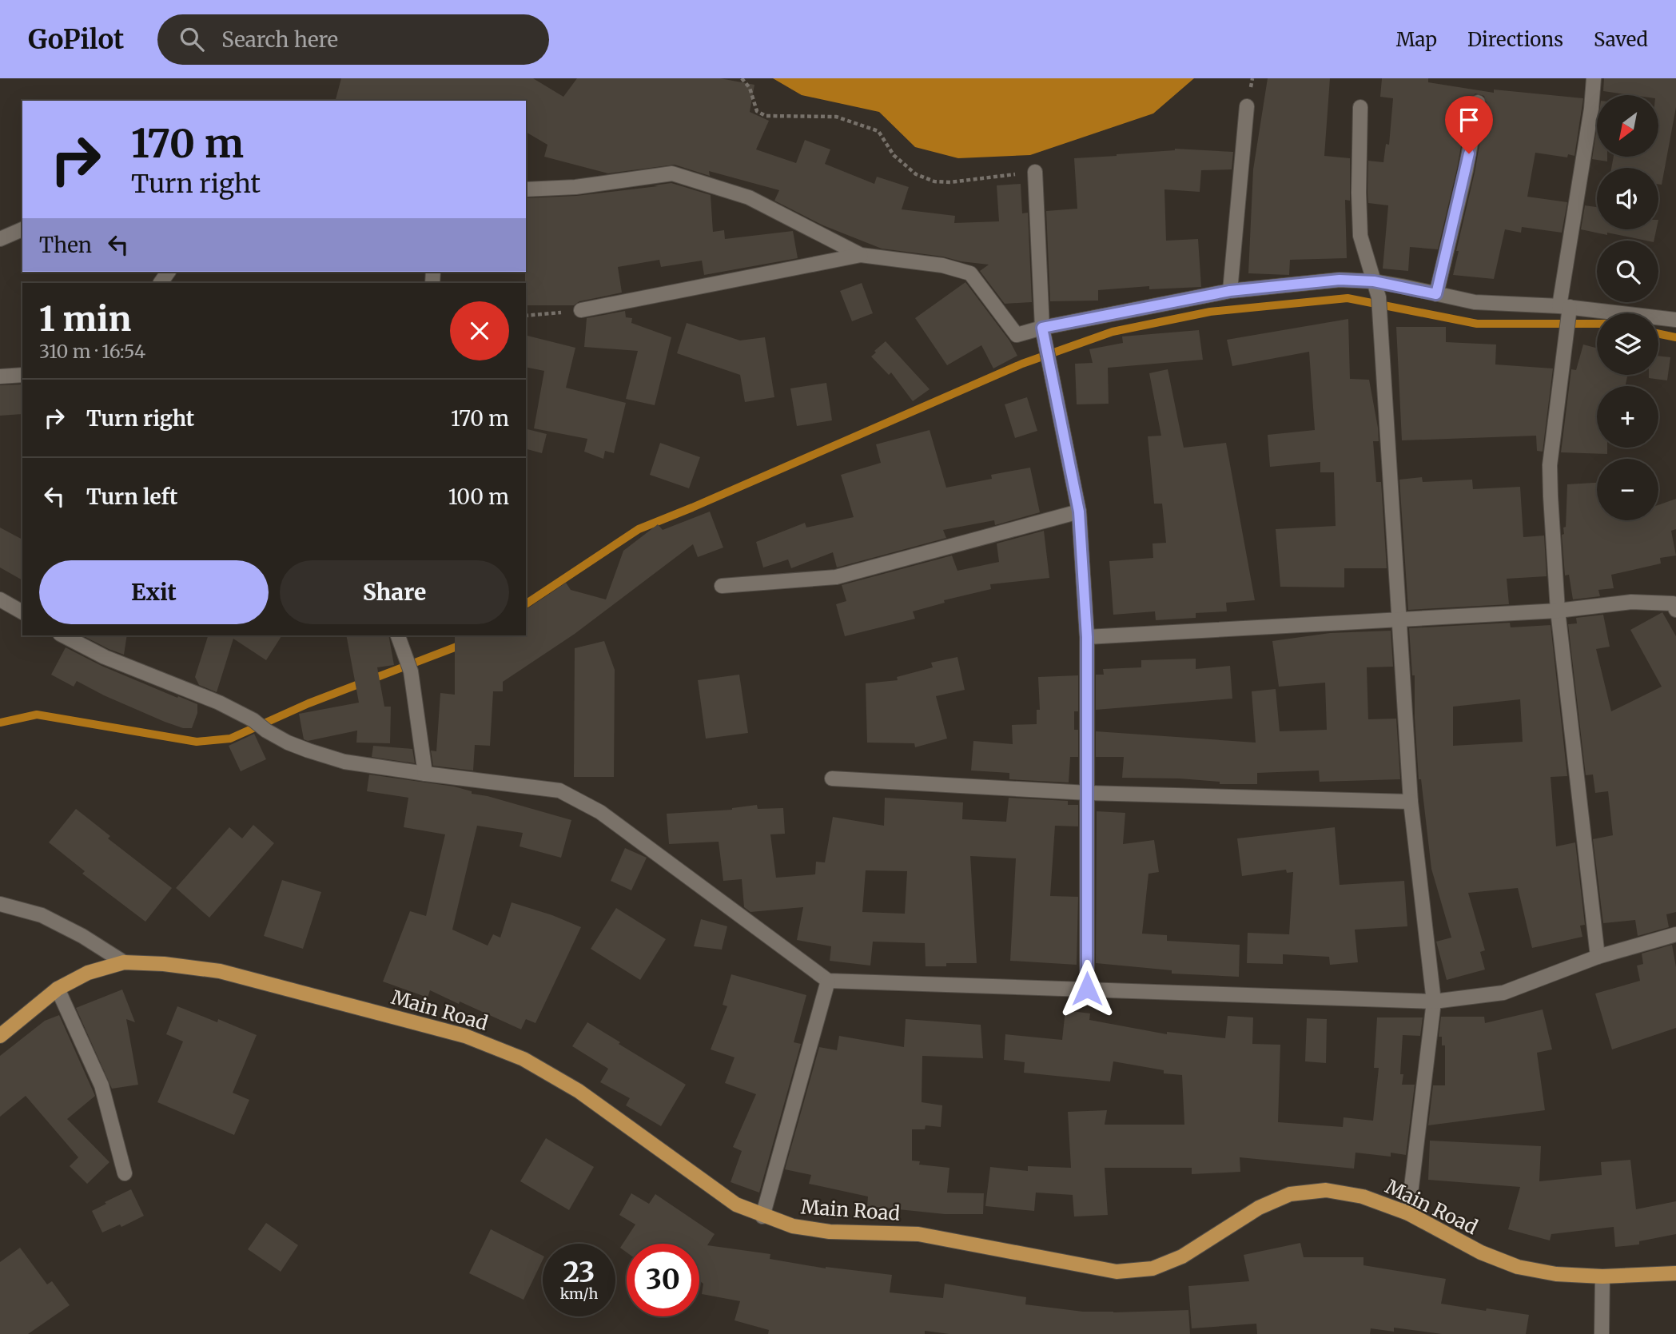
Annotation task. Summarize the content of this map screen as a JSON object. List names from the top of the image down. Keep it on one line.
{"streets":{"main road":["Main Road"]},"north":"bottom left","page":{"header":"GoPilot","search":"Search here","nav":["Map","Directions","Saved"],"map_buttons":["+","−"],"turn":["170 m","Turn right"],"then":"Then","heading":["1 min","310 m · 16:54"],"list":[{"name":"Turn right","value":"170 m"},{"name":"Turn left","value":"100 m"}],"buttons":["Exit","Share"],"speed":"23 km/h","limit":"30"}}
